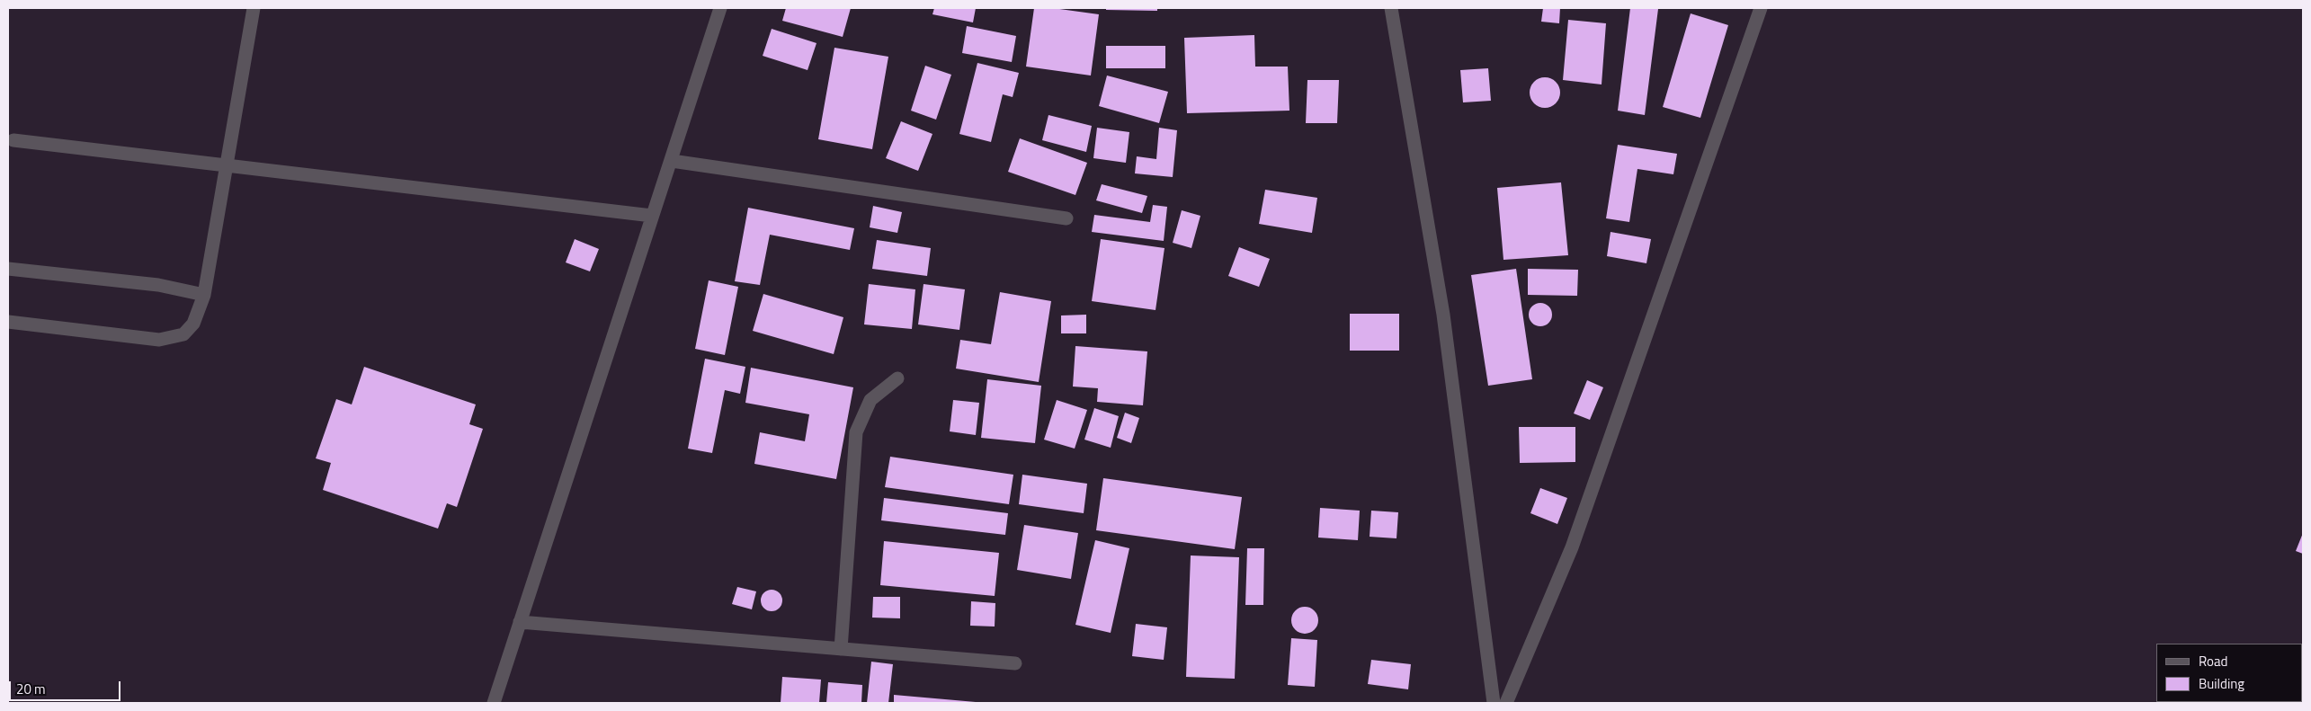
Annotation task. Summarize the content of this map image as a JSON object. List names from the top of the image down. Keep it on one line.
{"legend":["Road","Building"],"scale_bar":"20 m"}
